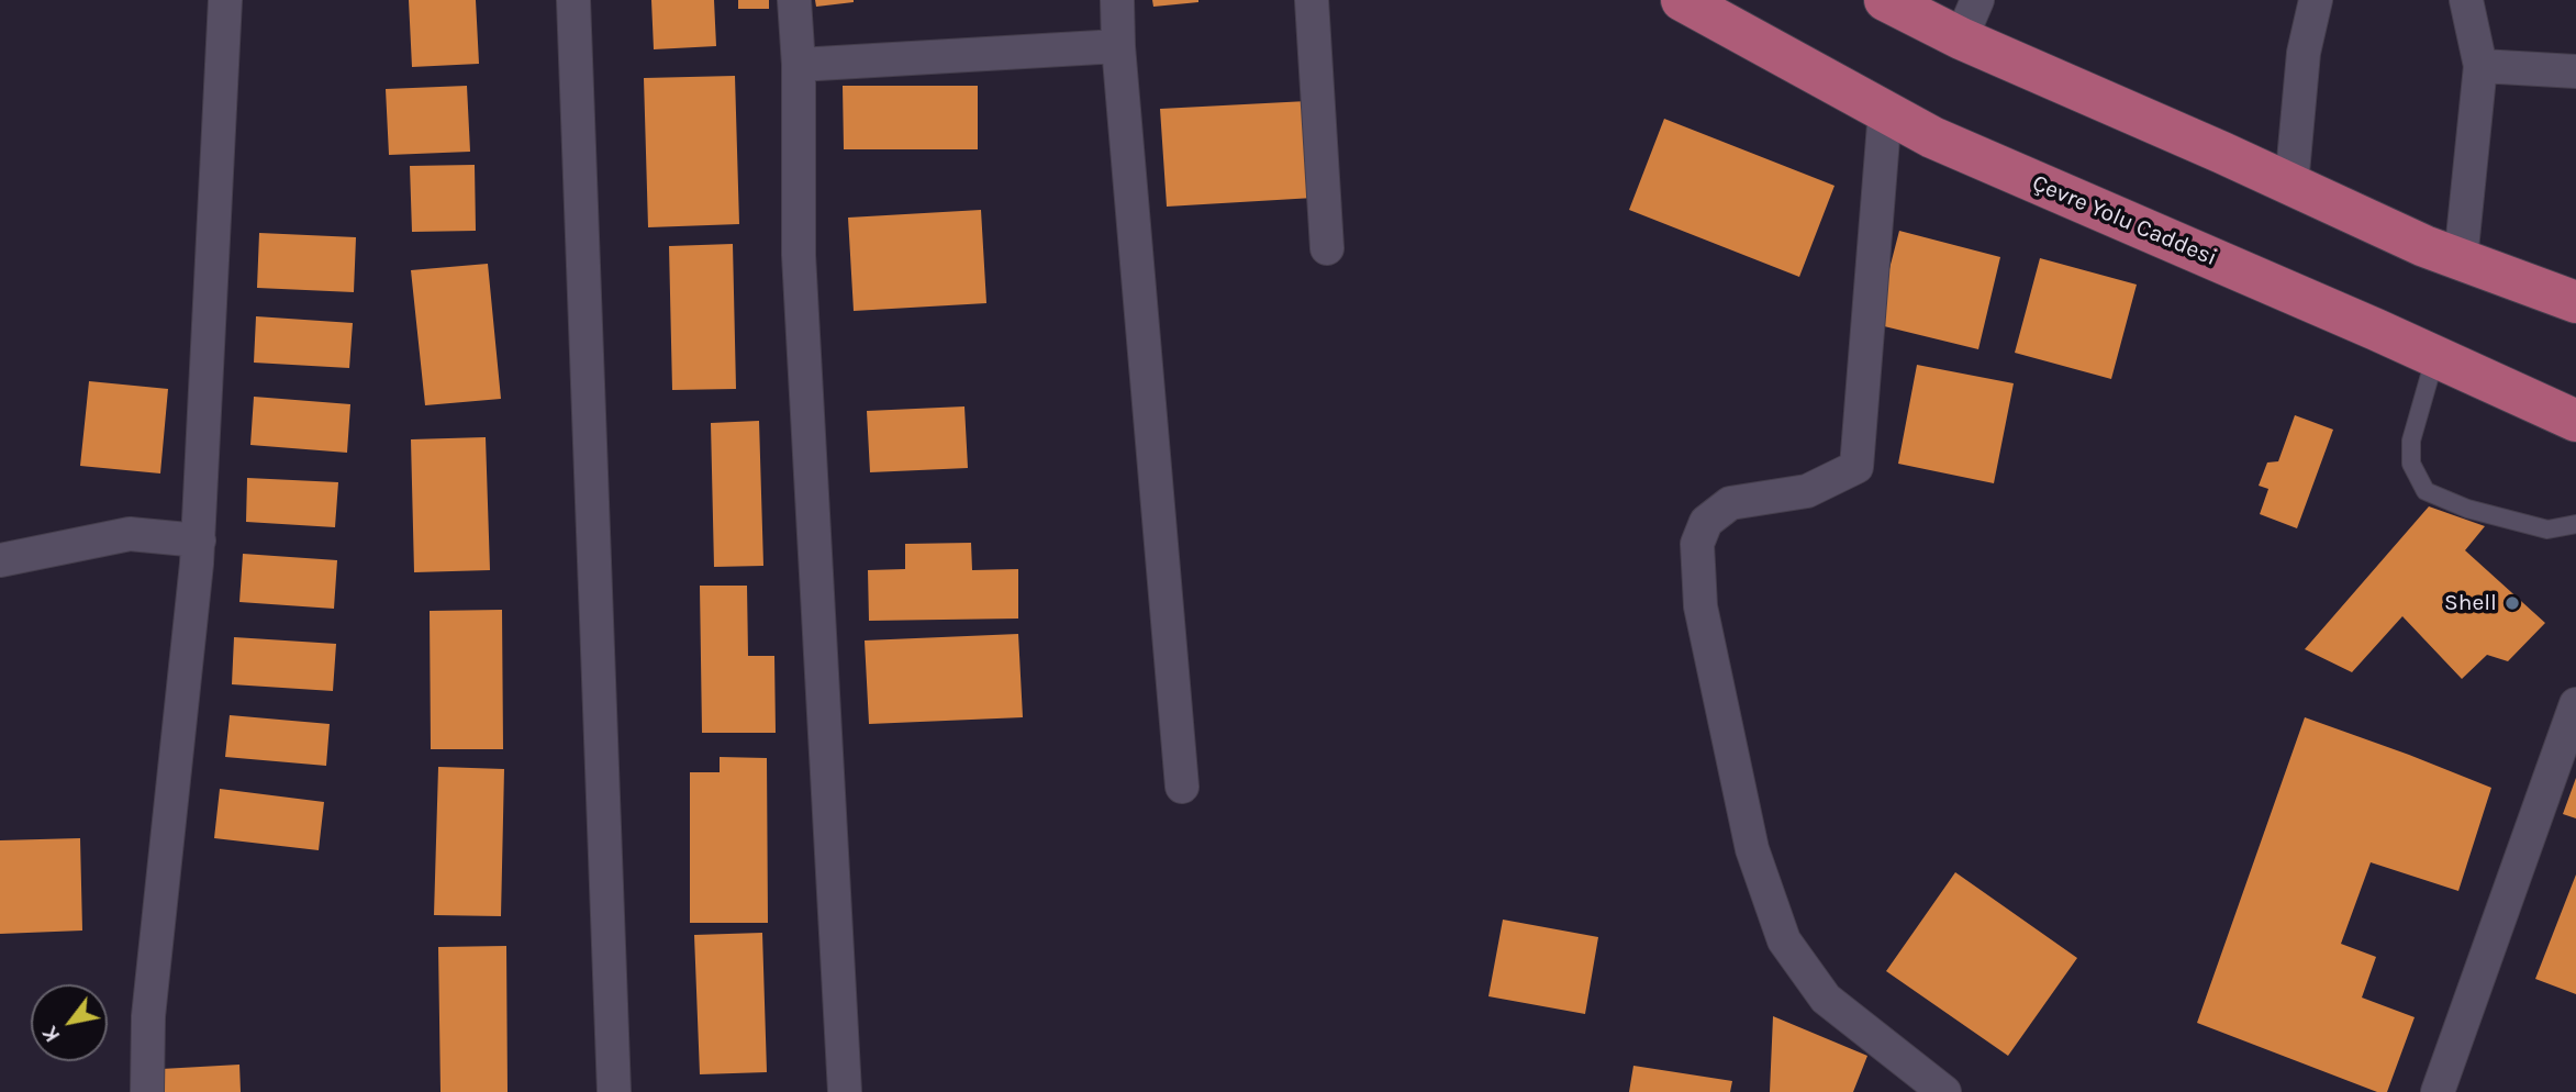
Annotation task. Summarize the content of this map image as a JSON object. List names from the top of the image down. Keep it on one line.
{"streets":{"highway":["Çevre Yolu Caddesi"]},"places":["Shell"],"north":"bottom left"}
